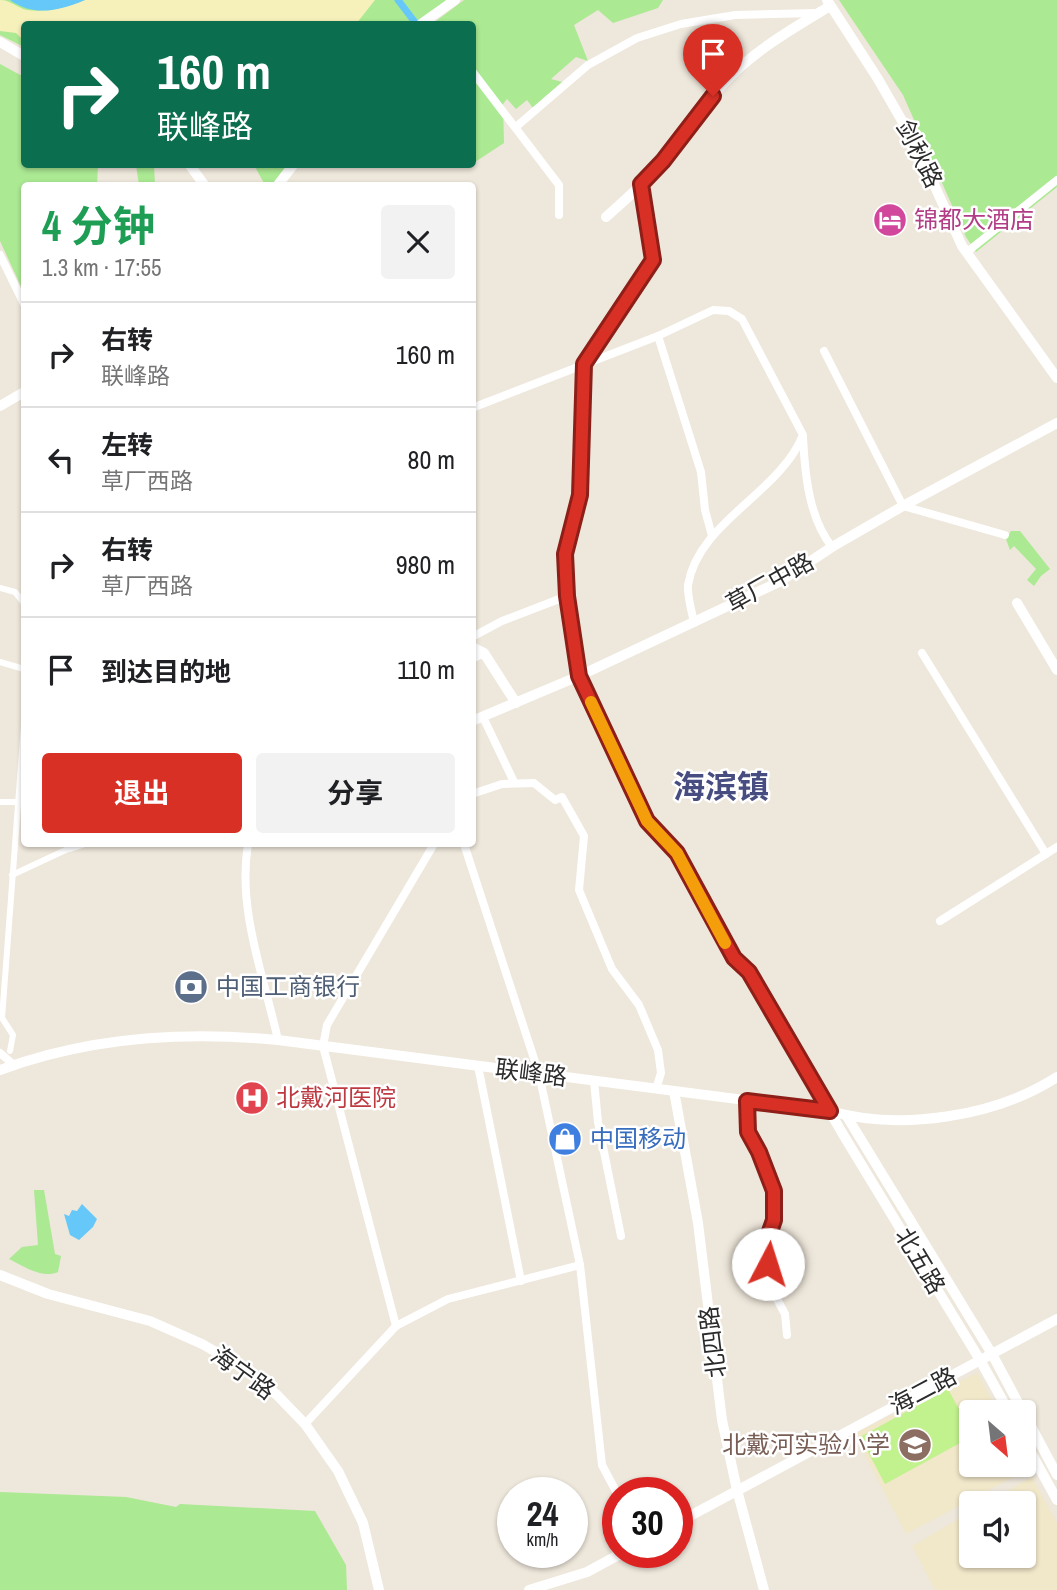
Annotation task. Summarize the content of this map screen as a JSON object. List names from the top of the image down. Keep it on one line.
{"streets":{"main road":["剑秋路","联峰路","北五路","海宁路"],"street":["草厂中路","北四路","海二路"]},"crossings":[["草厂中路","北五路"],["联峰路","北五路"],["联峰路","北四路"],["北五路","海二路"],["北四路","海二路"]],"districts":["海滨镇"],"places":{"hotel":["锦都大酒店"],"bank":["中国工商银行"],"hospital":["北戴河医院"],"shop":["中国移动"],"school or university":["北戴河实验小学"]},"north":"bottom right","page":{"turn":["160 m","联峰路"],"heading":["4 分钟","1.3 km · 17:55"],"list":[{"name":"右转","note":"联峰路","value":"160 m"},{"name":"左转","note":"草厂西路","value":"80 m"},{"name":"右转","note":"草厂西路","value":"980 m"},{"name":"到达目的地","value":"110 m"}],"buttons":["退出","分享"],"speed":"24 km/h","limit":"30"}}
